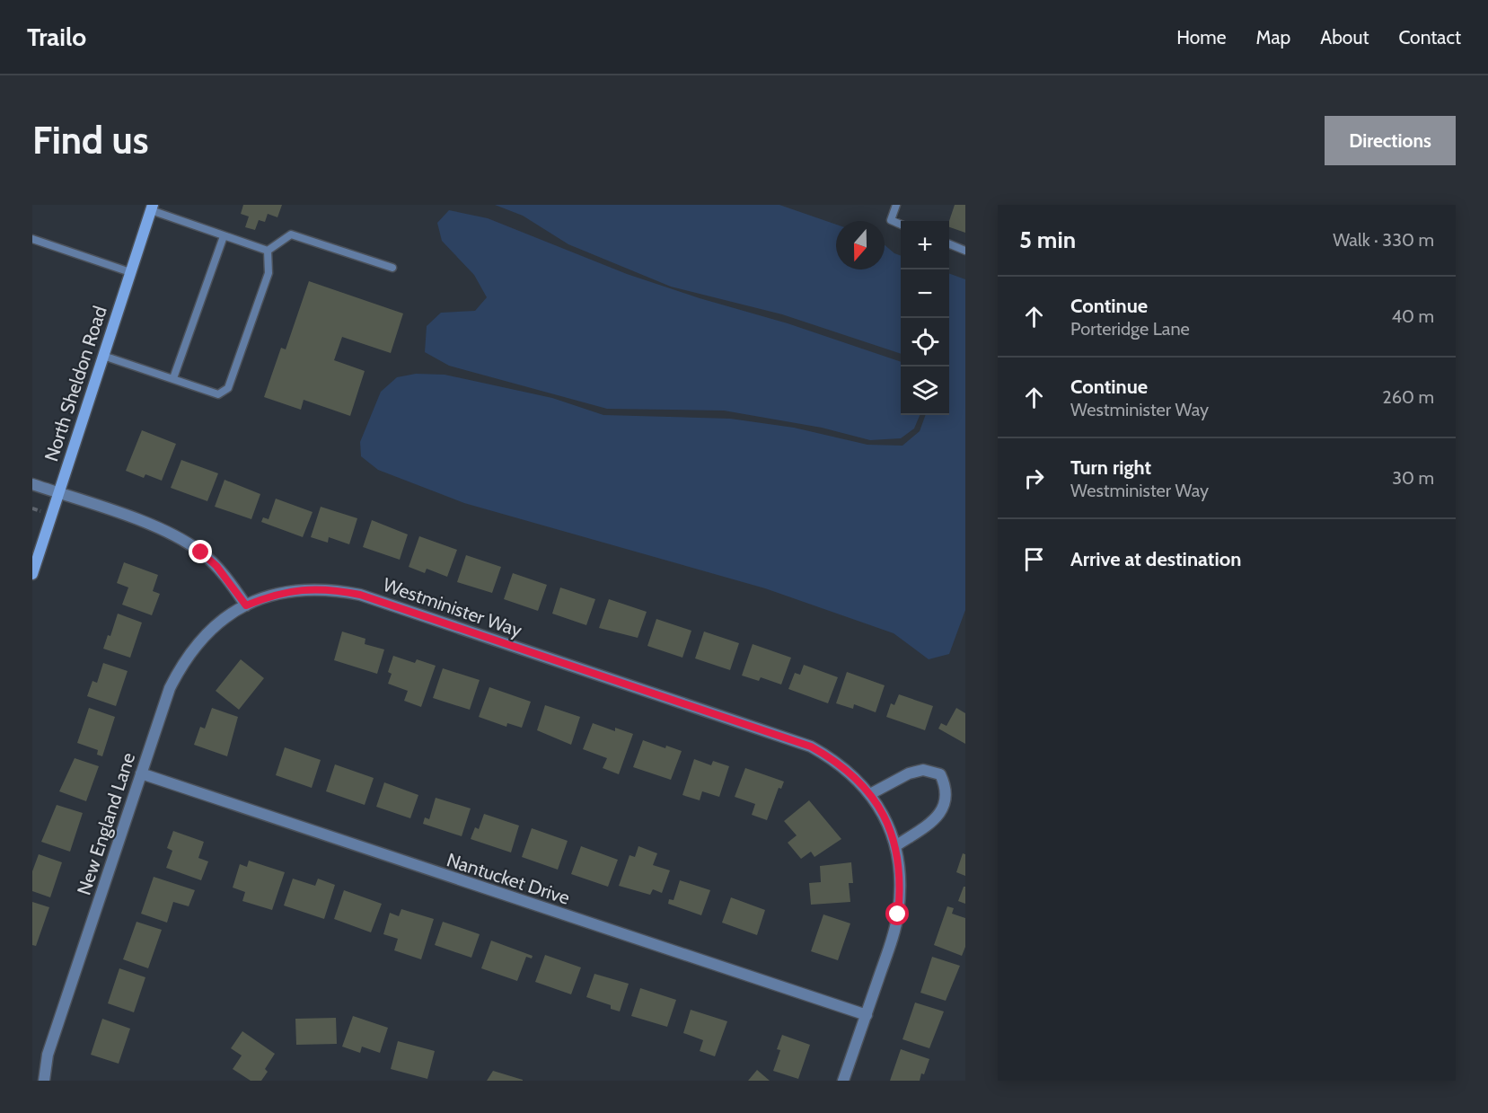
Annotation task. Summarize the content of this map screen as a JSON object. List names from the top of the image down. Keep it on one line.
{"streets":{"street":["North Sheldon Road","Westminister Way","New England Lane","Nantucket Drive"]},"crossings":[["Westminister Way","New England Lane"],["Westminister Way","Nantucket Drive"],["New England Lane","Nantucket Drive"]],"north":"bottom","page":{"header":"Trailo","nav":["Home","Map","About","Contact"],"buttons":"Directions","title":"Find us","heading":["5 min","Walk · 330 m"],"map_buttons":["+","−"],"list":[["Continue","Porteridge Lane","40 m"],["Continue","Westminister Way","260 m"],["Turn right","Westminister Way","30 m"],"Arrive at destination"]}}
